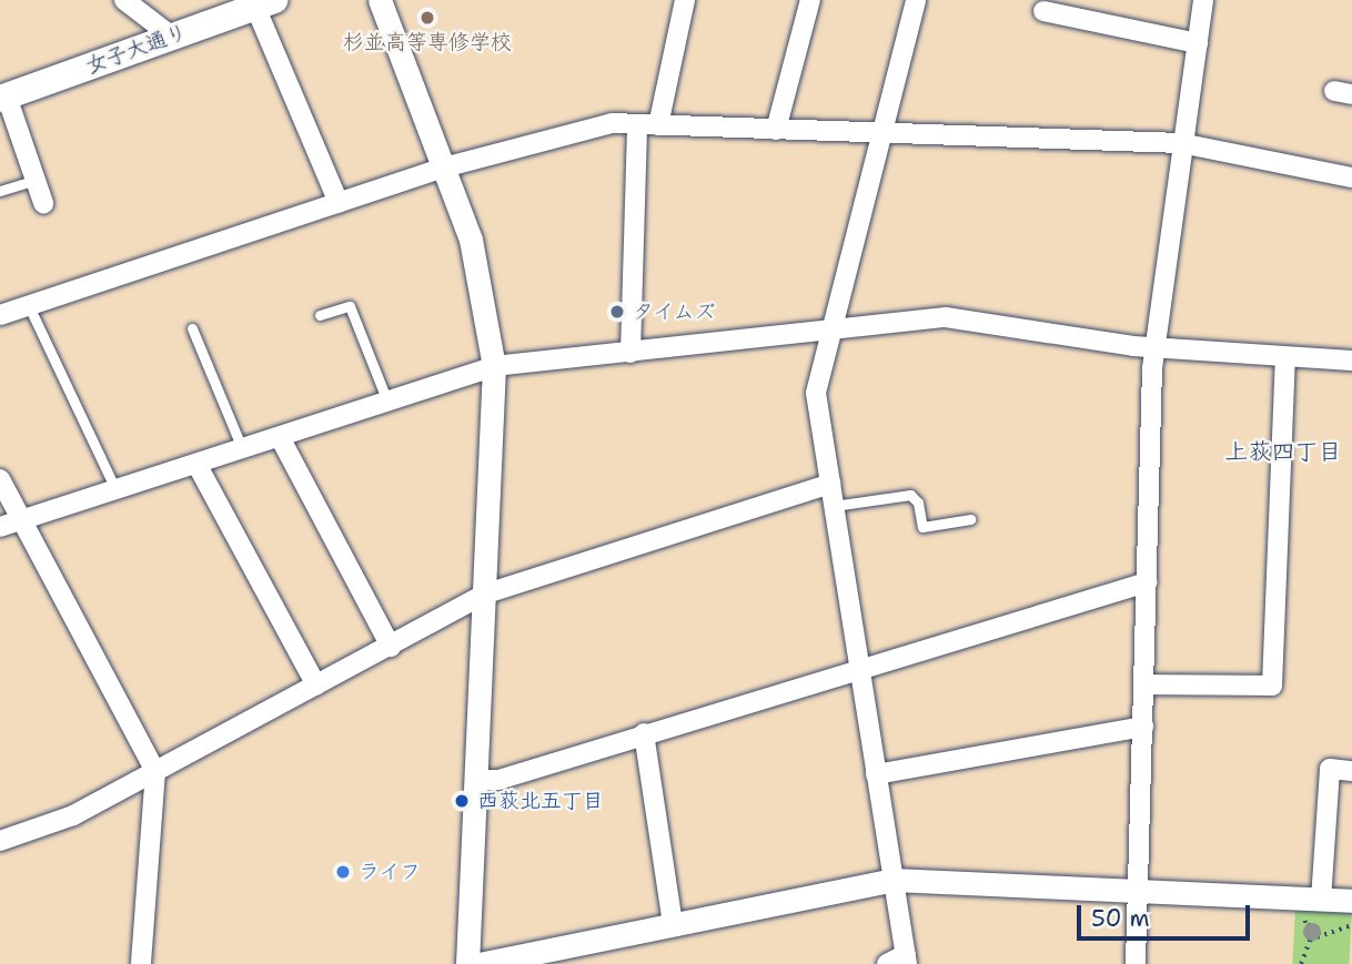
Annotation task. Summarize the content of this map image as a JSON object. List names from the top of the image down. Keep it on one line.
{"streets":{"main road":["女子大通り"]},"districts":["上荻四丁目"],"places":["杉並高等専修学校","タイムズ","西荻北五丁目","ライフ"],"scale_bar":"50 m"}
